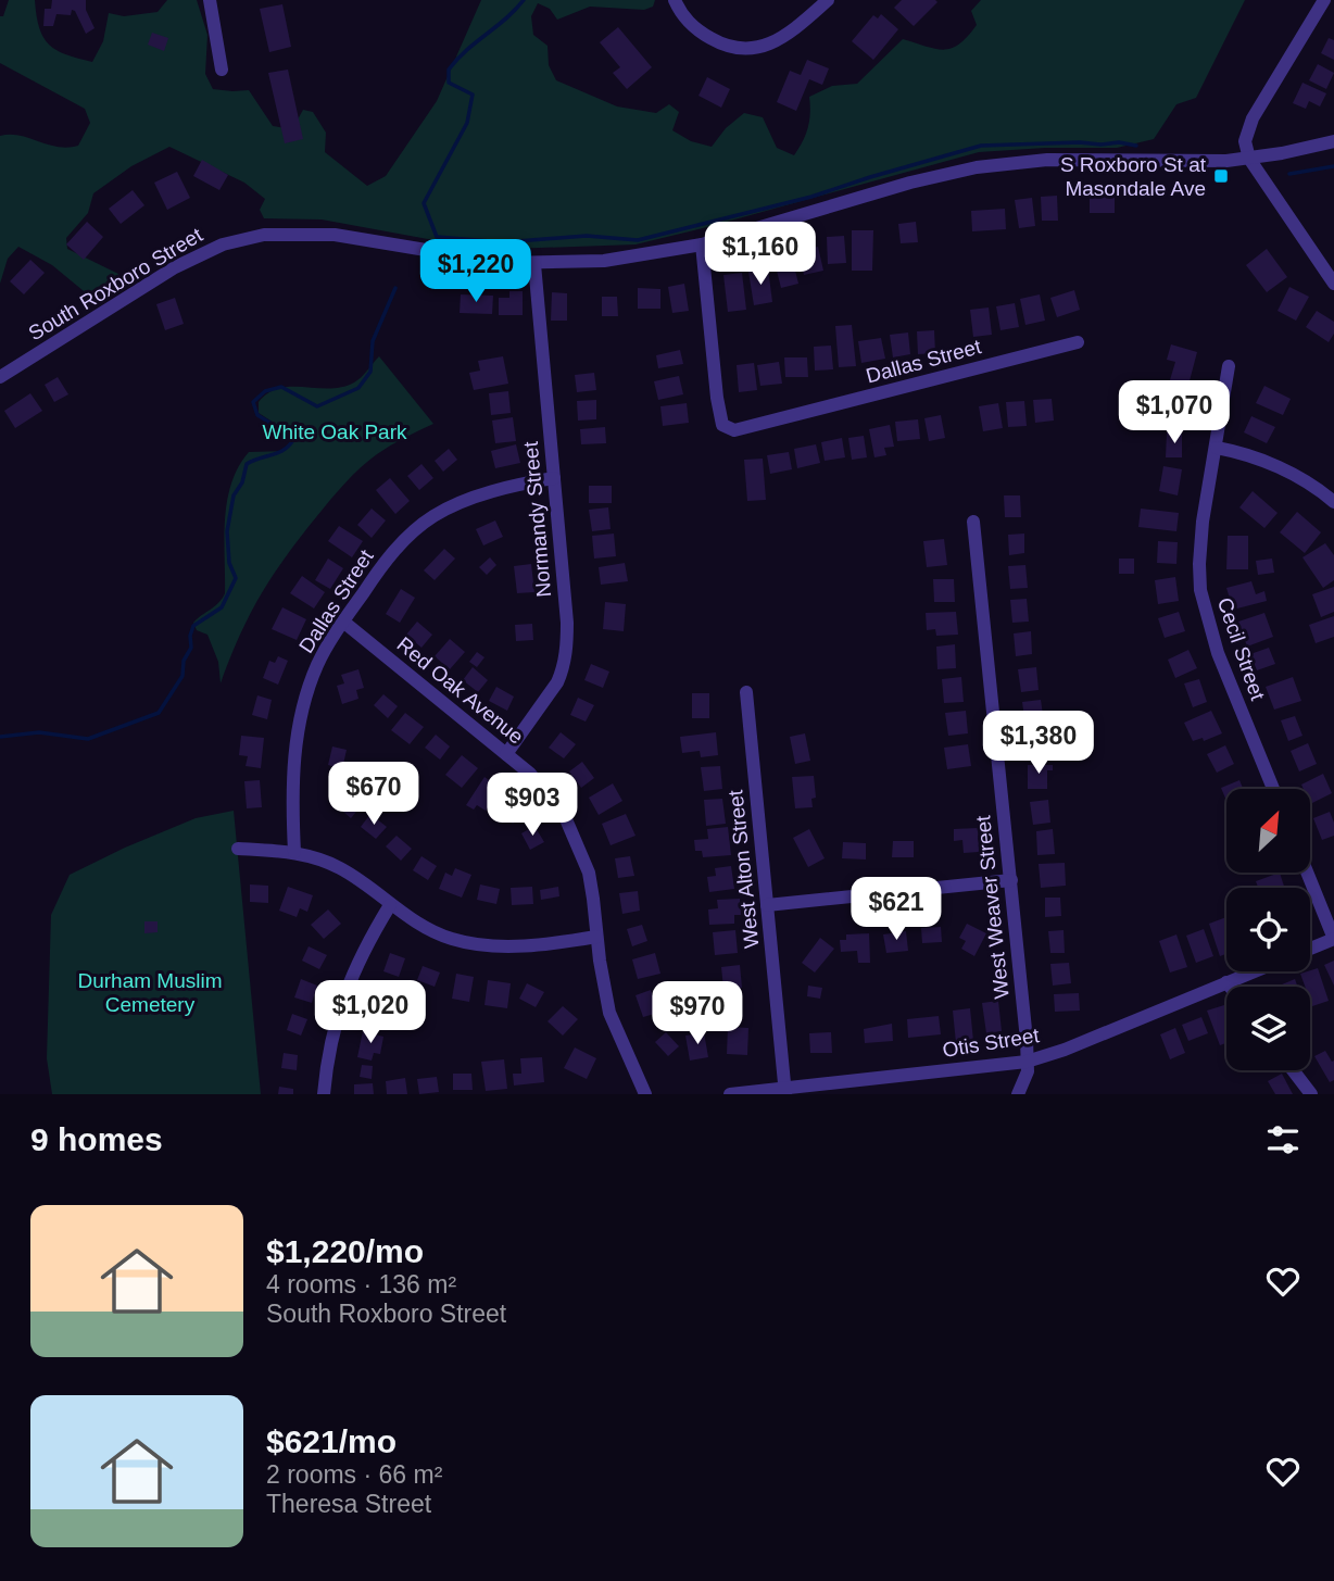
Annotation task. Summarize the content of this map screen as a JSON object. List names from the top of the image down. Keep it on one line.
{"streets":{"street":["South Roxboro Street","Dallas Street","Normandy Street","Cecil Street","Red Oak Avenue","West Alton Street","West Weaver Street","Otis Street"]},"crossings":[["South Roxboro Street","Dallas Street"],["South Roxboro Street","Normandy Street"],["Dallas Street","Normandy Street"],["Dallas Street","Red Oak Avenue"],["Normandy Street","Red Oak Avenue"],["West Alton Street","Otis Street"],["West Weaver Street","Otis Street"]],"parks":["White Oak Park","Durham Muslim Cemetery"],"places":{"transit":["S Roxboro St at Masondale Ave"]},"north":"top right","page":{"price":["$1,160","$1,220","$1,070","$1,380","$670","$903","$621","$1,020","$970"],"heading":"9 homes","list":[{"name":"$1,220/mo","note":"4 rooms · 136 m² · South Roxboro Street"},{"name":"$621/mo","note":"2 rooms · 66 m² · Theresa Street"}]}}
